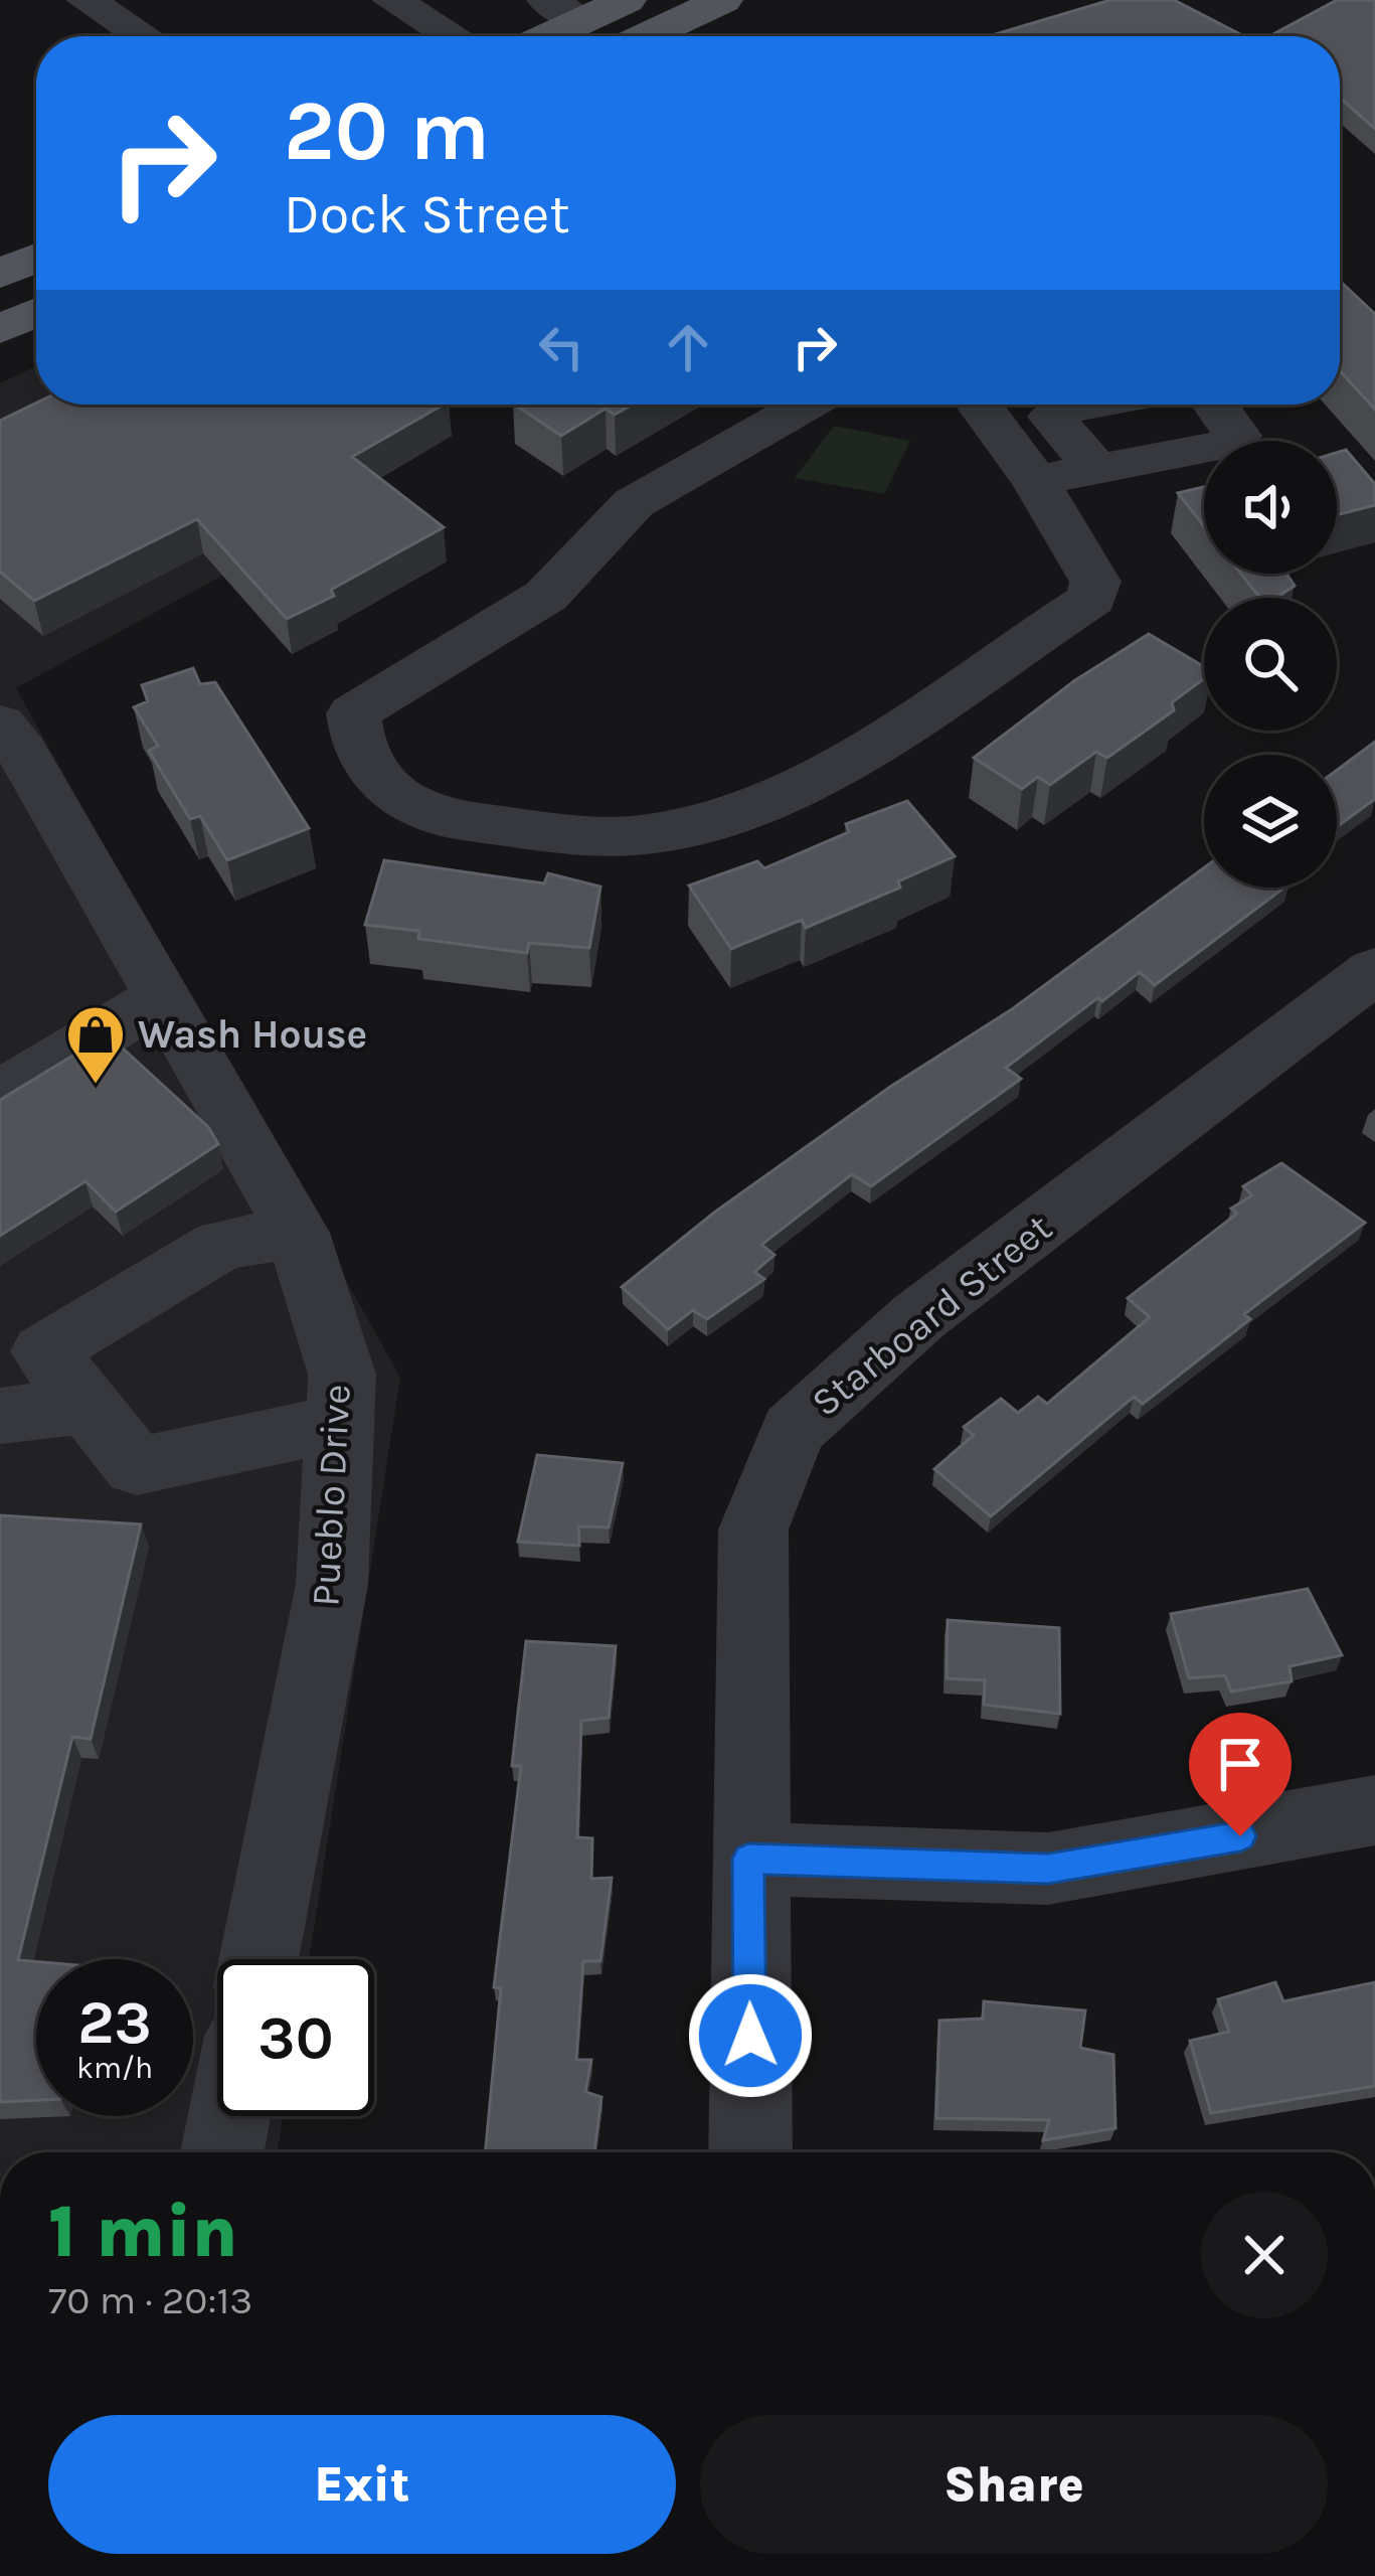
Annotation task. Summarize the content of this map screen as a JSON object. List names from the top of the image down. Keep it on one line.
{"streets":{"street":["Starboard Street","Pueblo Drive"]},"places":{"shop":["Wash House"]},"page":{"turn":["20 m","Dock Street"],"speed":"23 km/h","limit":"30","heading":["1 min","70 m · 20:13"],"buttons":["Exit","Share"]}}
